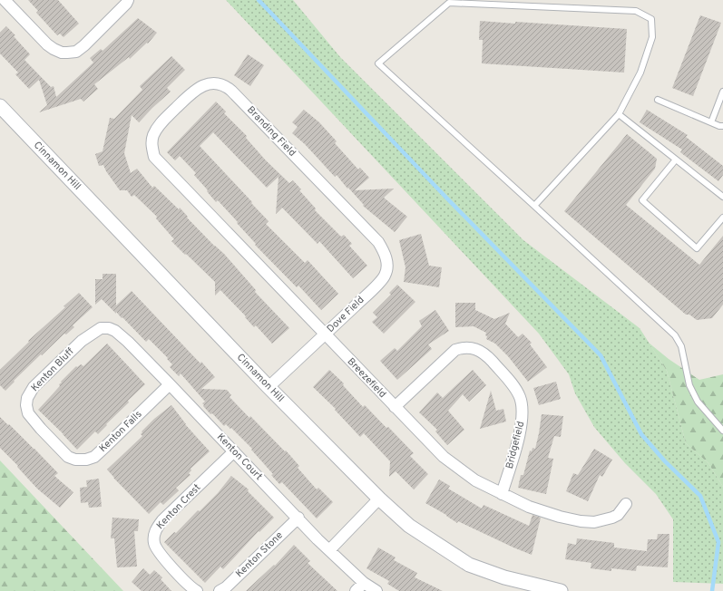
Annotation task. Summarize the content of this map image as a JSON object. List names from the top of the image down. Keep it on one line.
{"streets":{"street":["Branding Field","Cinnamon Hill","Dove Field","Kenton Bluff","Breezefield","Kenton Falls","Bridgefield","Kenton Court","Kenton Crest","Kenton Stone"]},"crossings":[["Branding Field","Dove Field"],["Branding Field","Breezefield"],["Cinnamon Hill","Dove Field"],["Dove Field","Breezefield"],["Kenton Bluff","Kenton Falls"],["Kenton Bluff","Kenton Court"],["Breezefield","Bridgefield"],["Kenton Falls","Kenton Court"],["Kenton Court","Kenton Crest"],["Kenton Court","Kenton Stone"]]}
